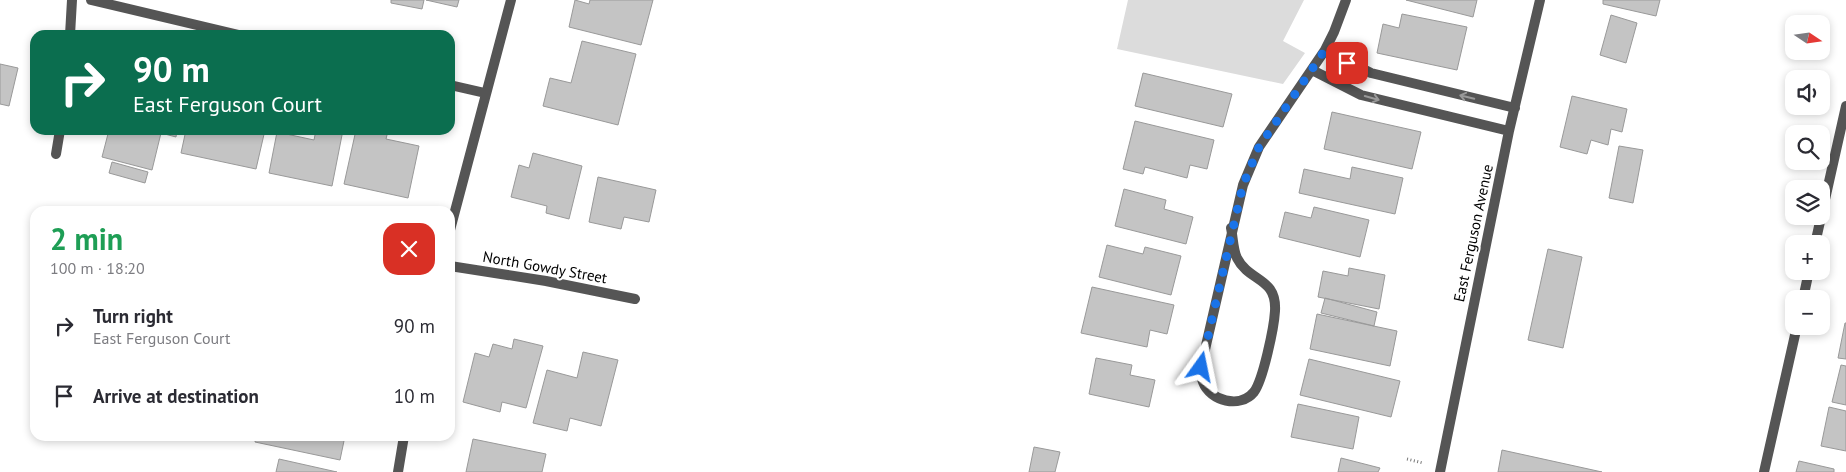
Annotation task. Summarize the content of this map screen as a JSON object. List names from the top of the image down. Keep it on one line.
{"streets":{"street":["East Ferguson Avenue","North Gowdy Street"]},"north":"right","page":{"map_buttons":["+","−"],"turn":["90 m","East Ferguson Court"],"heading":["2 min","100 m · 18:20"],"list":[{"name":"Turn right","note":"East Ferguson Court","value":"90 m"},{"name":"Arrive at destination","value":"10 m"}]}}
